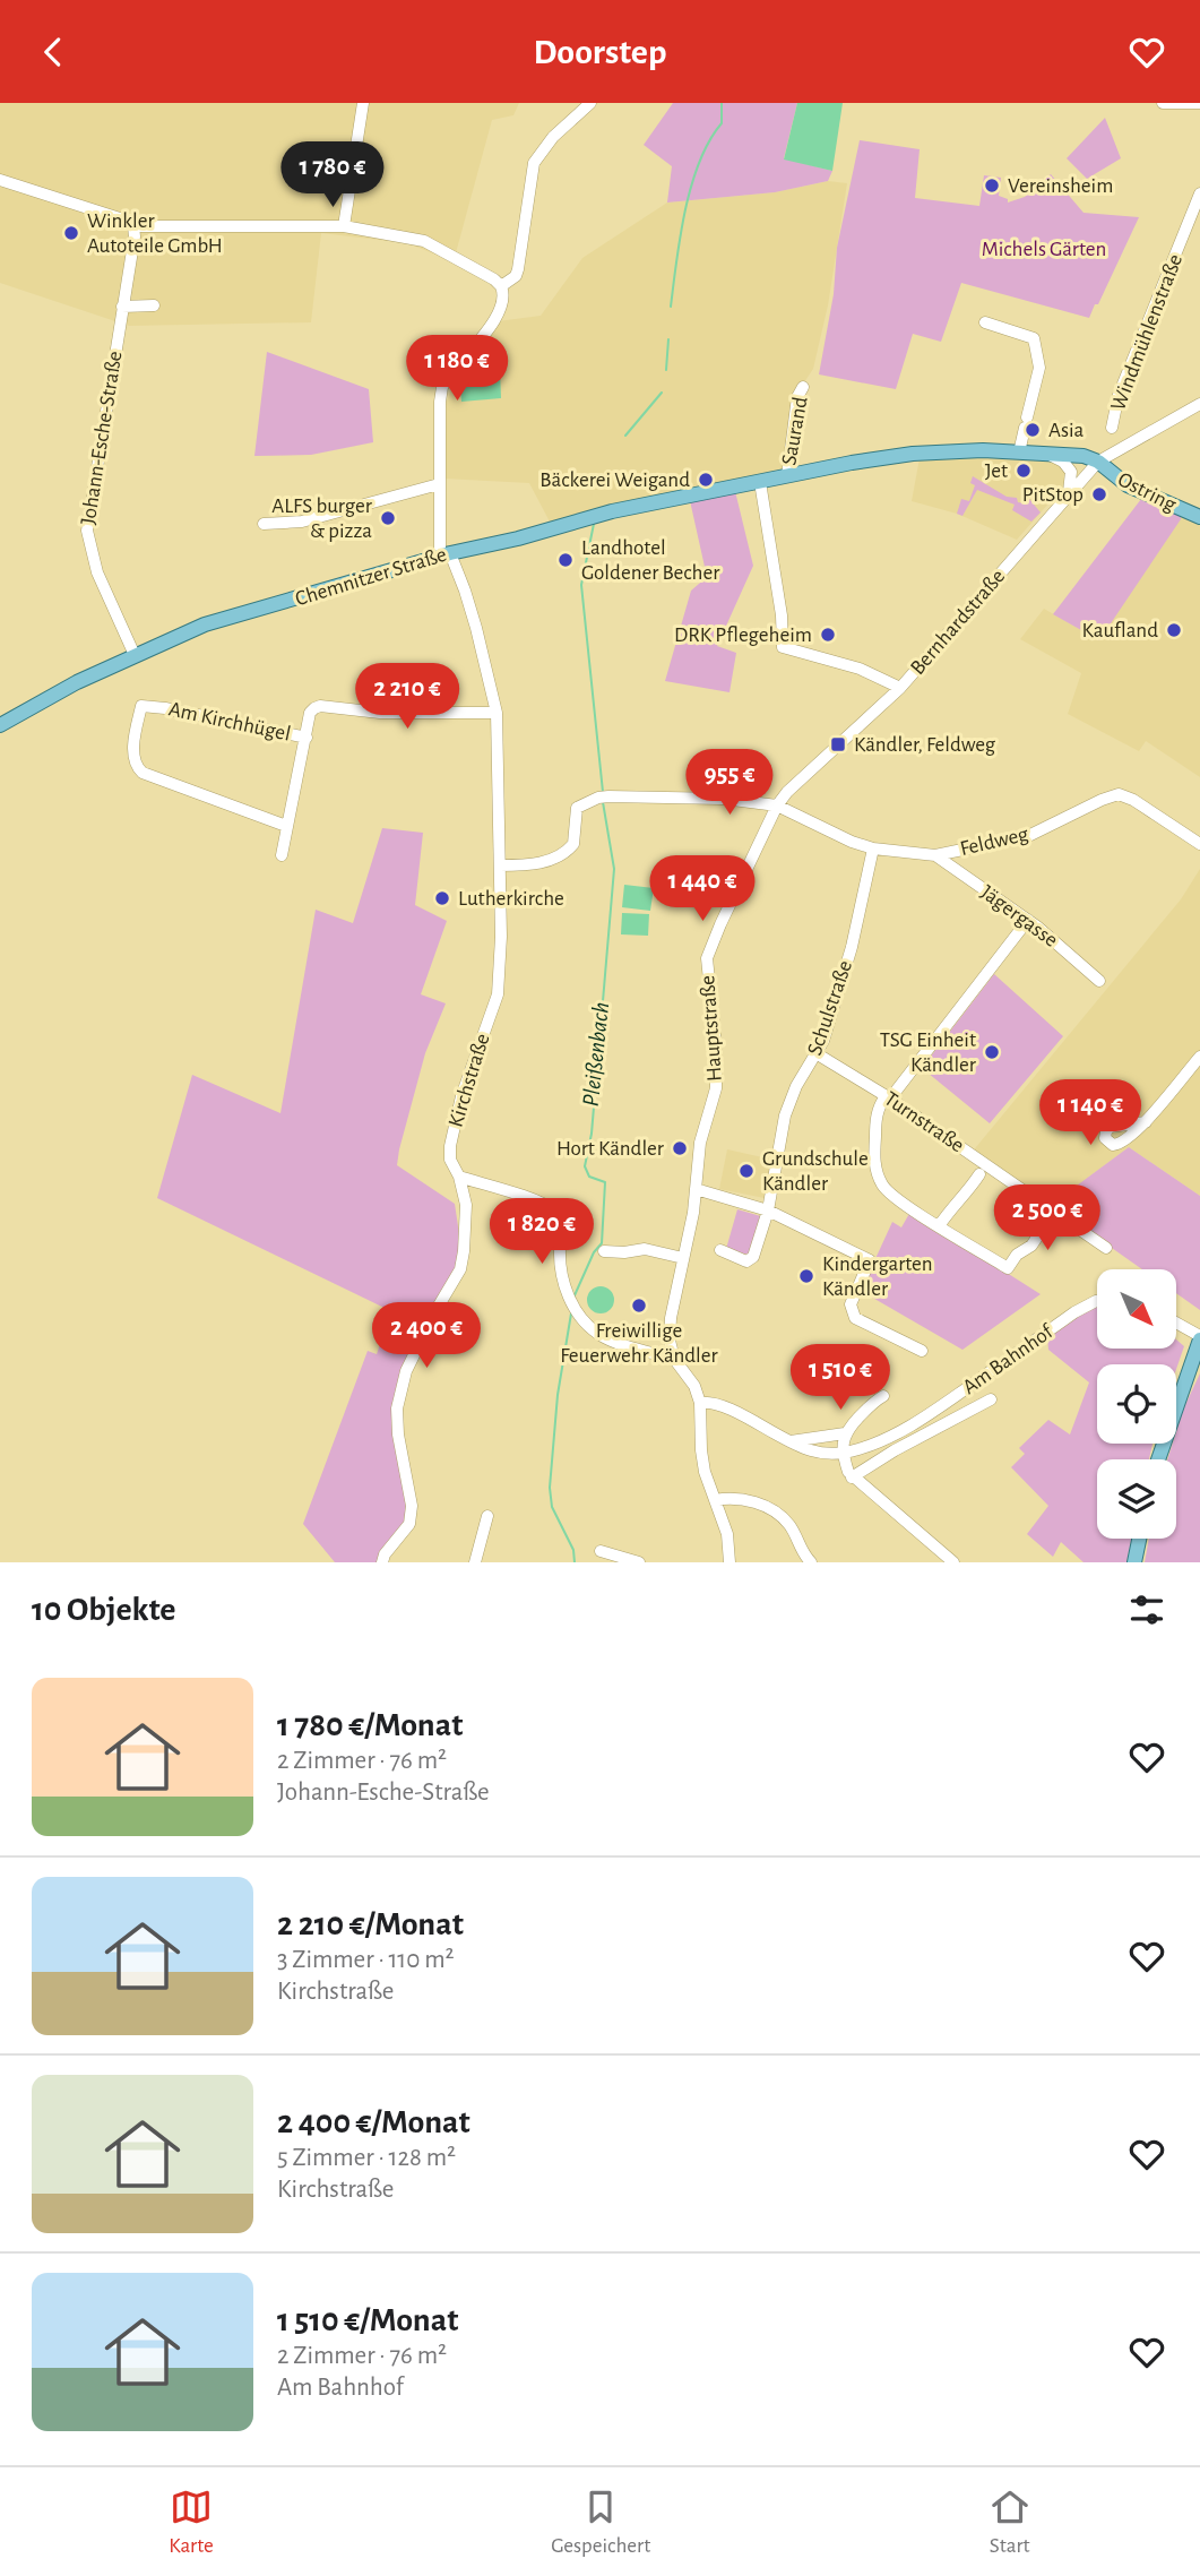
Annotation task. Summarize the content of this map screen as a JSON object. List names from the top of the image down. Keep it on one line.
{"streets":{"main road":["Ostring","Chemnitzer Straße"],"street":["Windmühlenstraße","Saurand","Johann-Esche-Straße","Bernhardstraße","Am Kirchhügel","Feldweg","Jägergasse","Schulstraße","Hauptstraße","Kirchstraße","Turnstraße","Am Bahnhof"]},"crossings":[["Saurand","Chemnitzer Straße"],["Johann-Esche-Straße","Chemnitzer Straße"],["Ostring","Chemnitzer Straße"],["Ostring","Bernhardstraße"],["Chemnitzer Straße","Bernhardstraße"],["Chemnitzer Straße","Kirchstraße"],["Bernhardstraße","Hauptstraße"],["Am Kirchhügel","Kirchstraße"],["Feldweg","Jägergasse"],["Feldweg","Schulstraße"],["Feldweg","Hauptstraße"],["Feldweg","Kirchstraße"],["Schulstraße","Turnstraße"]],"water":["Pleißenbach"],"parks":["Michels Gärten"],"places":{"other":["Vereinsheim","Winkler Autoteile GmbH","Asia","Jet","Bäckerei Weigand","PitStop","ALFS burger & pizza","Landhotel Goldener Becher","Kaufland","DRK Pflegeheim","Lutherkirche","TSG Einheit Kändler","Hort Kändler","Grundschule Kändler","Kindergarten Kändler","Freiwillige Feuerwehr Kändler"],"transit":["Kändler, Feldweg"]},"north":"bottom right","page":{"header":"Doorstep","price":["1 780 €","1 180 €","2 210 €","955 €","1 440 €","1 140 €","2 500 €","1 820 €","2 400 €","1 510 €"],"heading":"10 Objekte","list":[{"name":"1 780 €/Monat","note":"2 Zimmer · 76 m² · Johann-Esche-Straße"},{"name":"2 210 €/Monat","note":"3 Zimmer · 110 m² · Kirchstraße"},{"name":"2 400 €/Monat","note":"5 Zimmer · 128 m² · Kirchstraße"},{"name":"1 510 €/Monat","note":"2 Zimmer · 76 m² · Am Bahnhof"}],"tabs":["Karte","Gespeichert","Start"]}}
